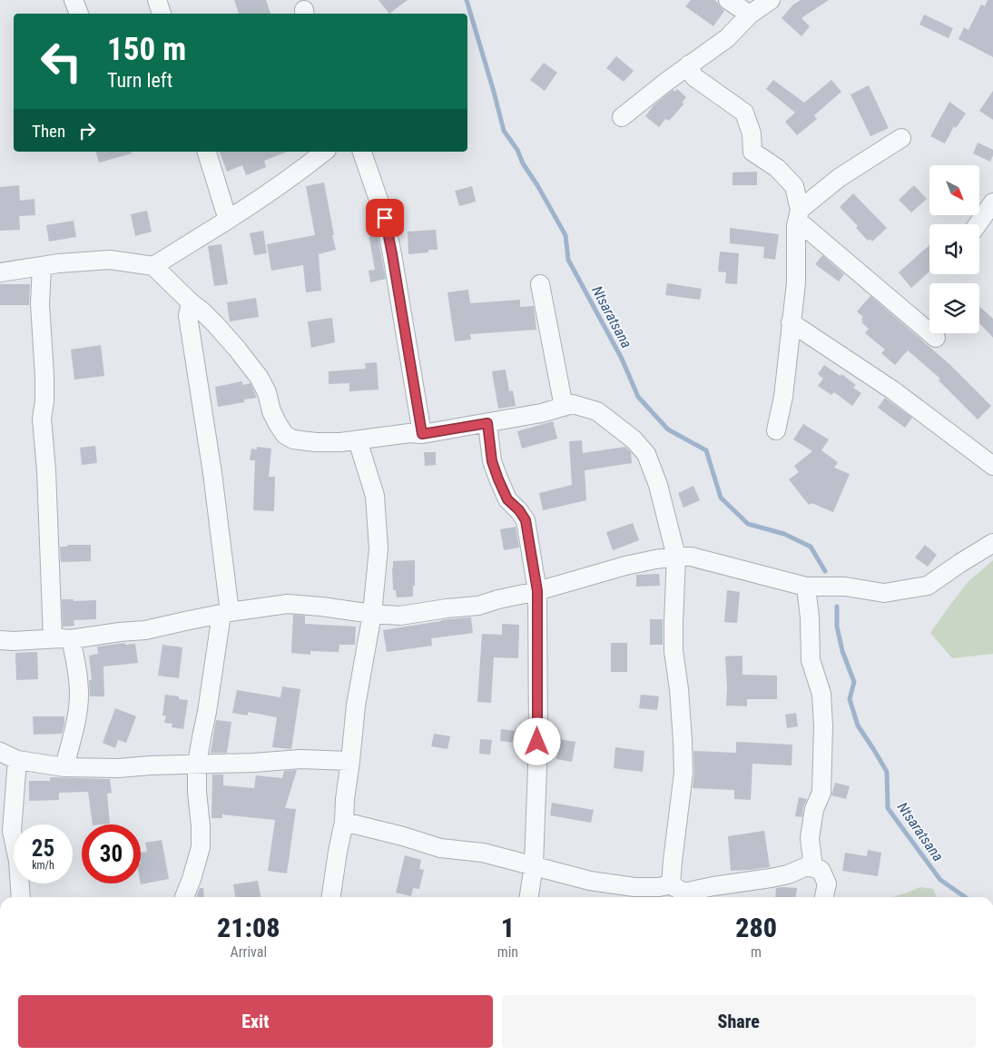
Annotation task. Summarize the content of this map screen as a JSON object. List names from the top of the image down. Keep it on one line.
{"water":["Ntsaratsana"],"north":"bottom right","page":{"turn":["150 m","Turn left"],"then":"Then","speed":"25 km/h","limit":"30","eta":["21:08","Arrival","1","min","280","m"],"buttons":["Exit","Share"]}}
